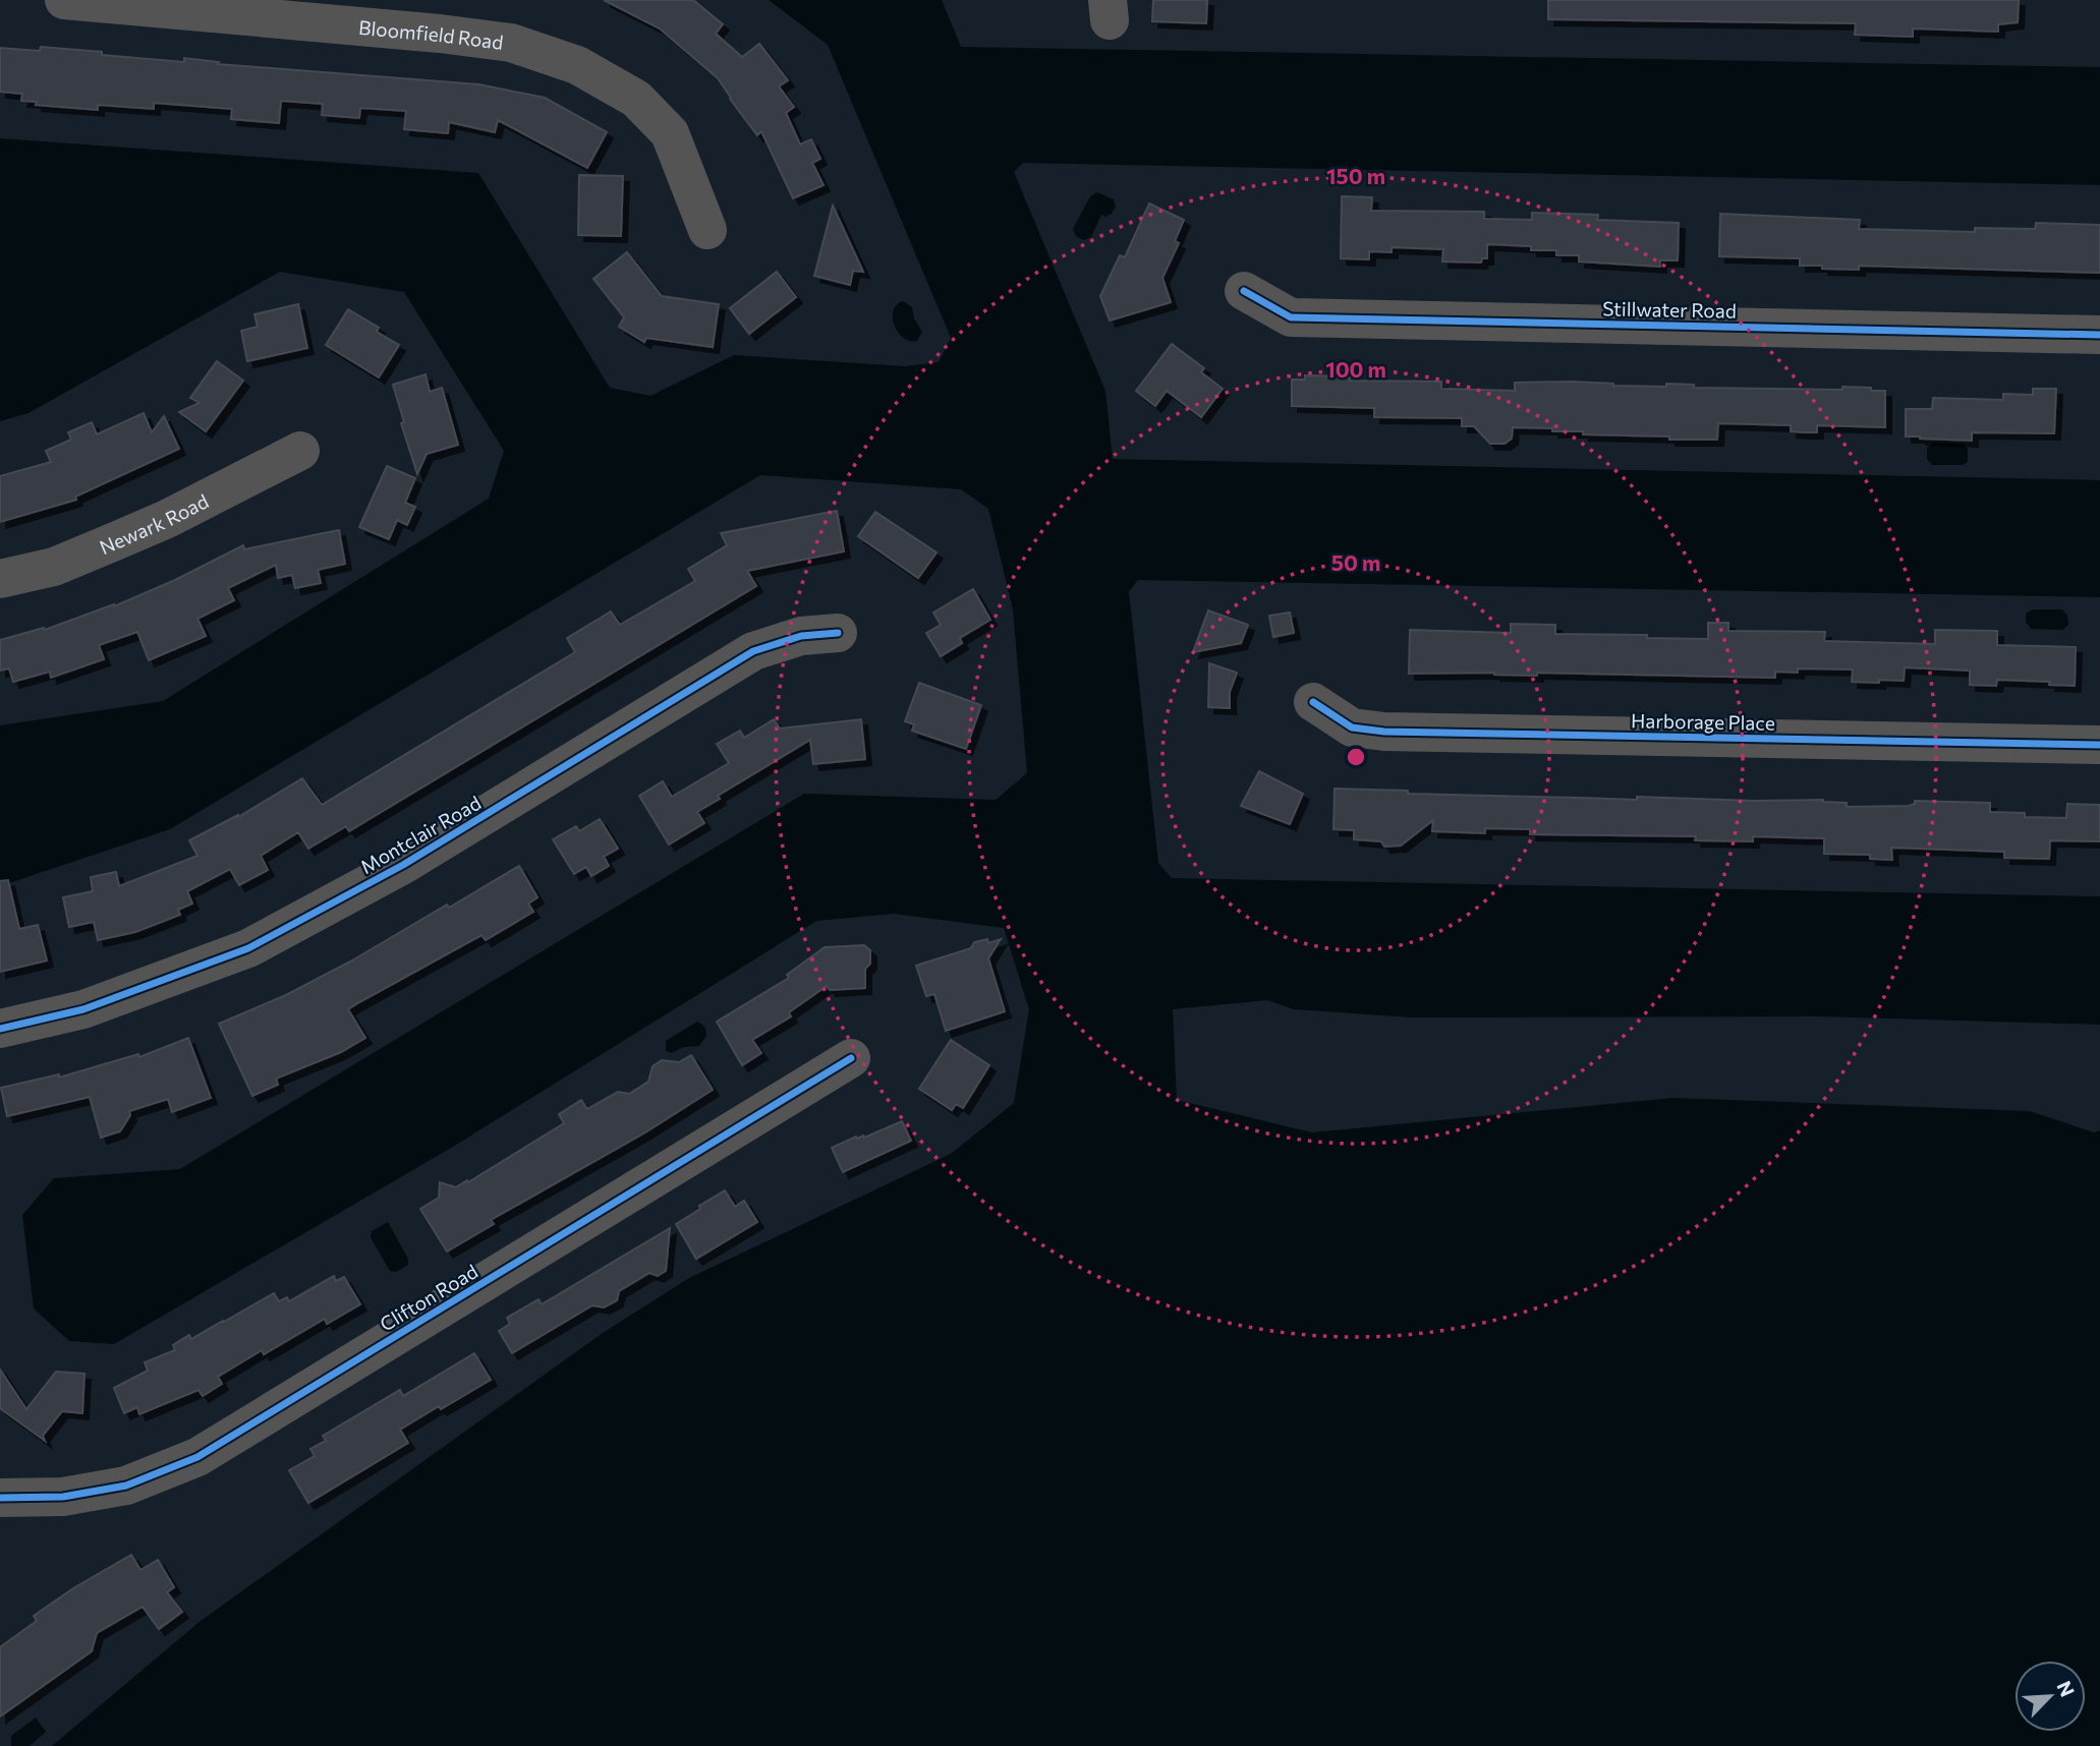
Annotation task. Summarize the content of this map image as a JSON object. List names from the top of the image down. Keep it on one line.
{"streets":{"street":["Bloomfield Road","Stillwater Road","Newark Road","Harborage Place","Montclair Road","Clifton Road"]},"north":"top right","rings":["150 m","100 m","50 m"]}
